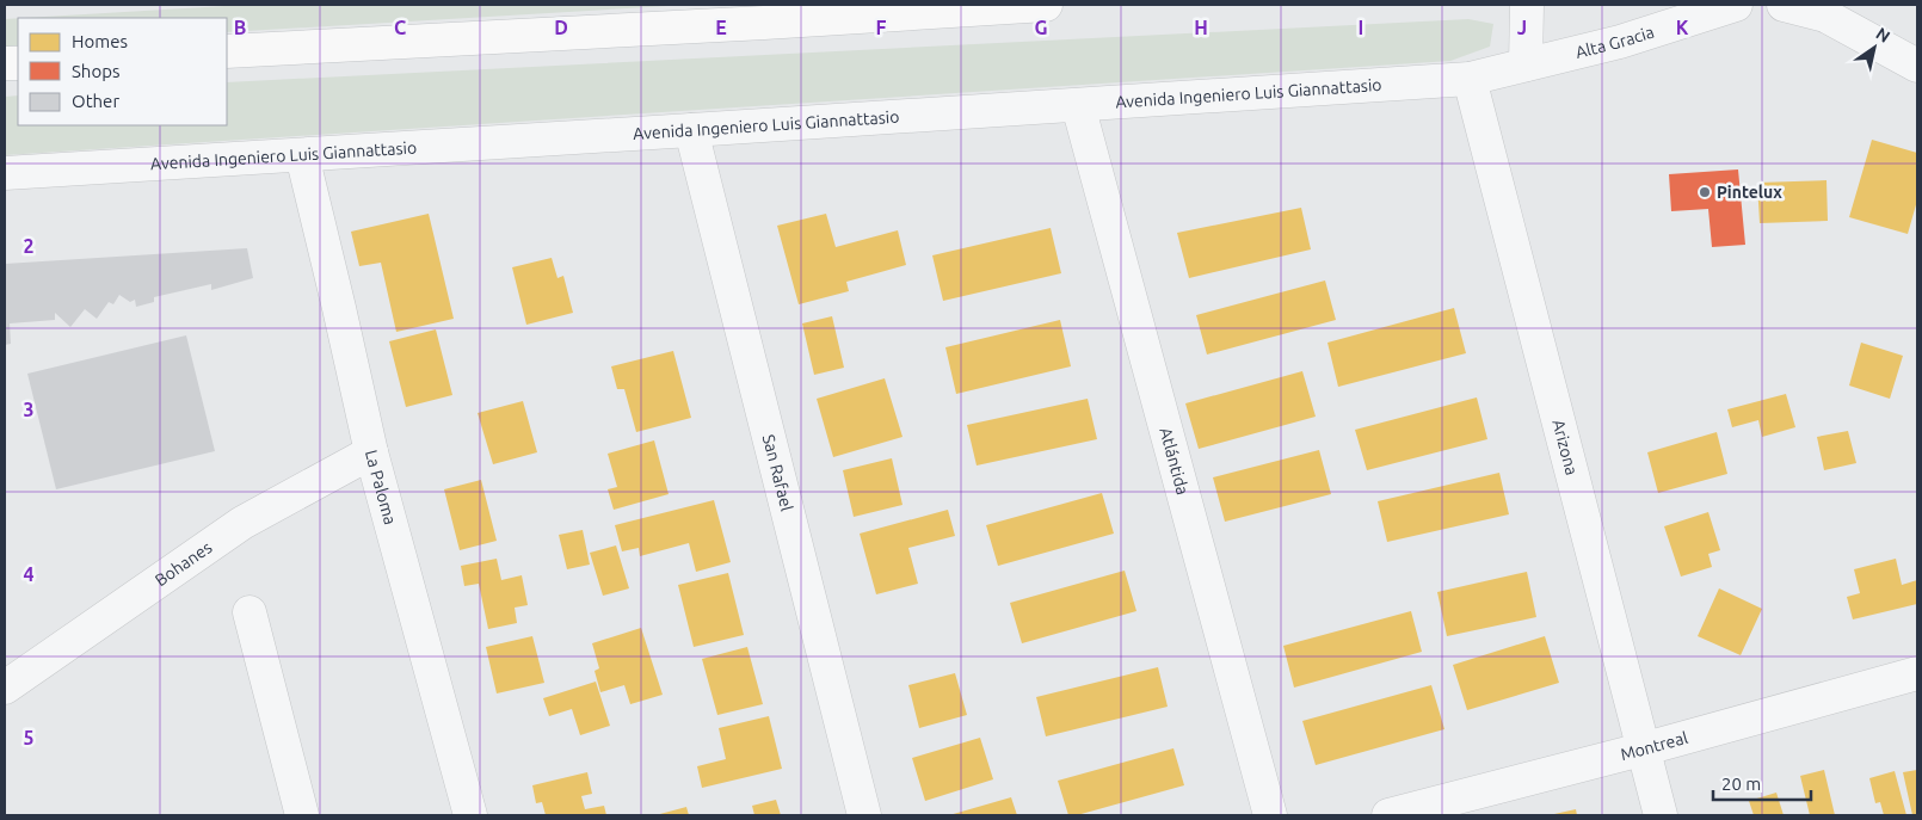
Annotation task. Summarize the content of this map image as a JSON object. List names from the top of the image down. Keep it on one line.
{"streets":{"street":["Alta Gracia","Avenida Ingeniero Luis Giannattasio","Arizona","Atlántida","San Rafael","La Paloma","Bohanes","Montreal"]},"crossings":[["Alta Gracia","Avenida Ingeniero Luis Giannattasio"],["Avenida Ingeniero Luis Giannattasio","Arizona"],["Avenida Ingeniero Luis Giannattasio","Atlántida"],["Avenida Ingeniero Luis Giannattasio","San Rafael"],["Avenida Ingeniero Luis Giannattasio","La Paloma"],["Arizona","Montreal"],["La Paloma","Bohanes"]],"places":["Pintelux"],"legend":["Homes","Shops","Other"],"scale_bar":"20 m","north":"top right","grid":{"columns":["B","C","D","E","F","G","H","I","J","K"],"rows":["2","3","4","5"]}}
